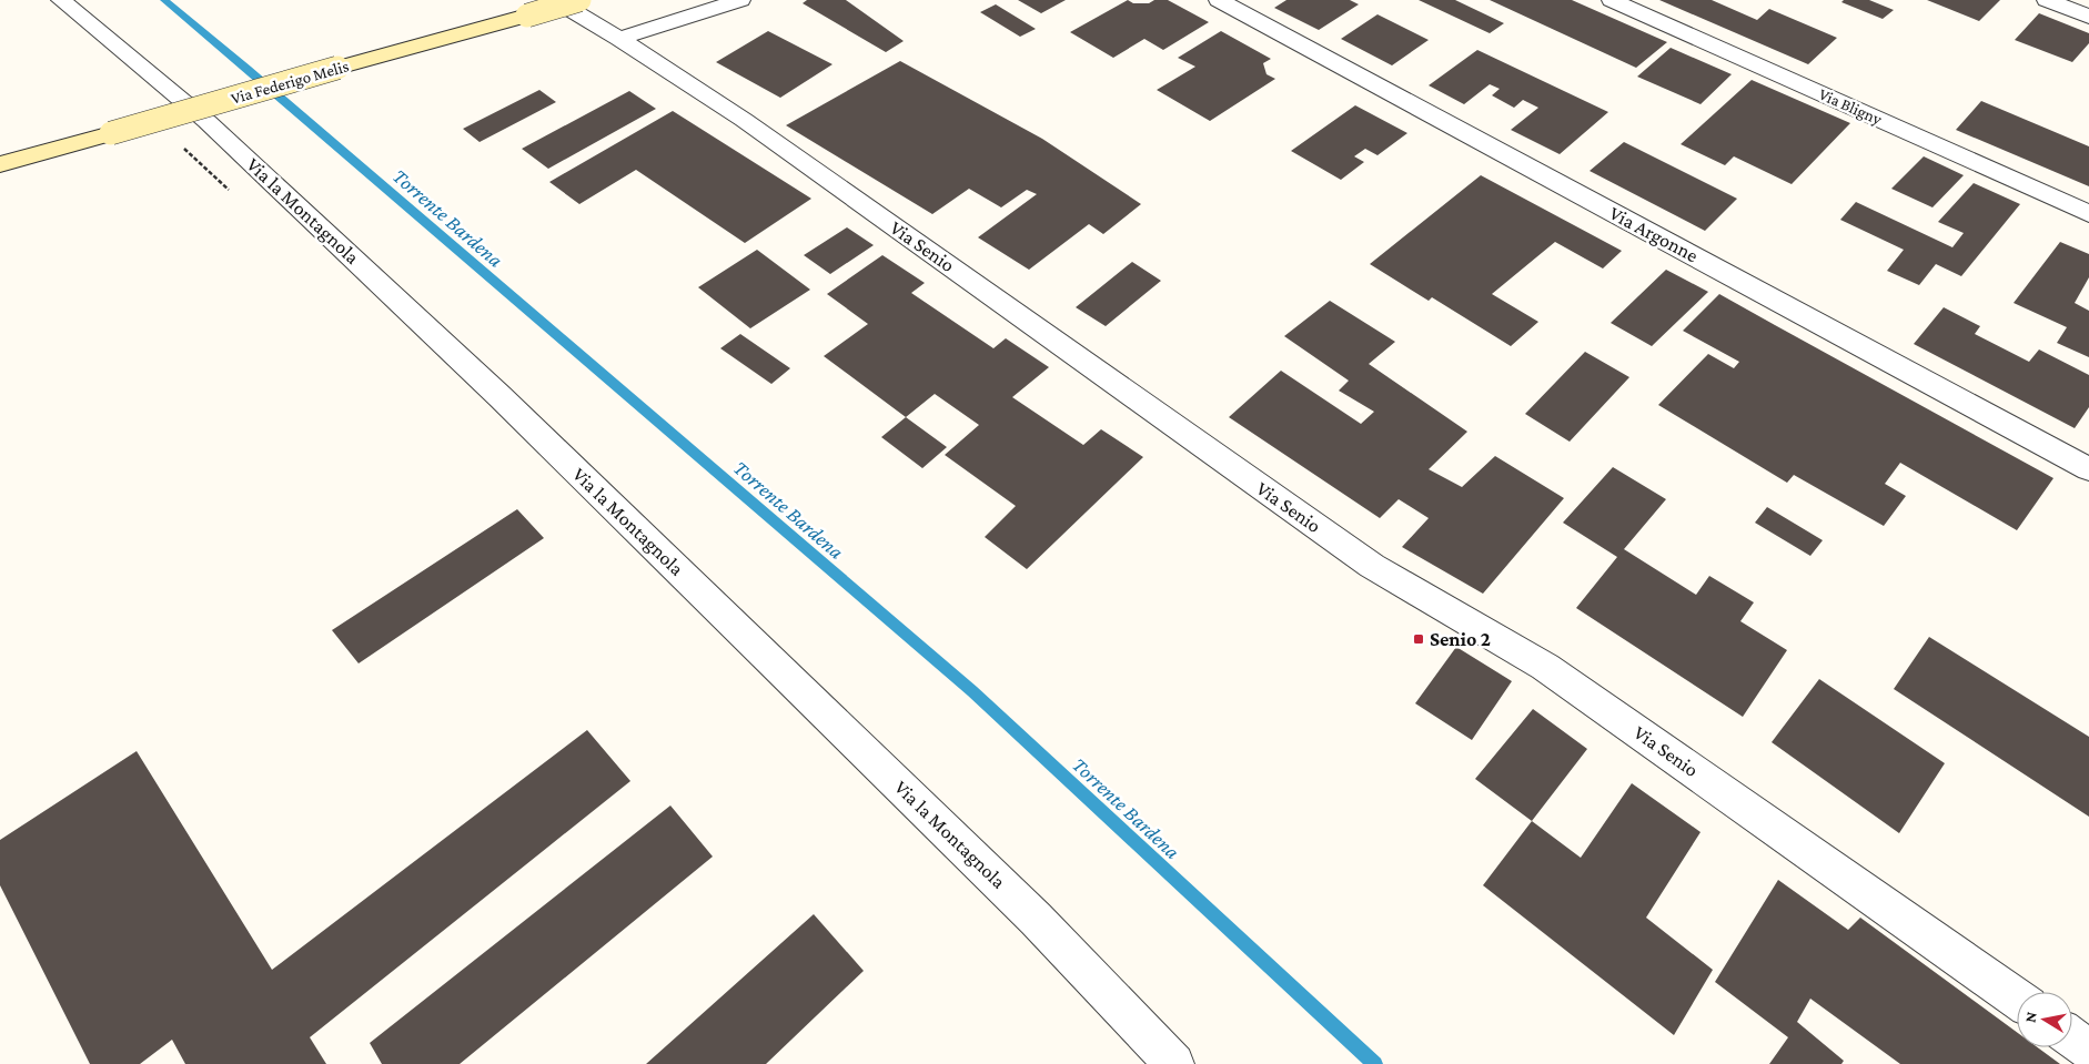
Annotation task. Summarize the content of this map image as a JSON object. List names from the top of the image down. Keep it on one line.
{"streets":{"main road":["Via Federigo Melis"],"street":["Via Bligny","Via la Montagnola","Via Argonne","Via Senio"]},"water":["Torrente Bardena"],"places":{"transit":["Senio 2"]},"north":"left"}
